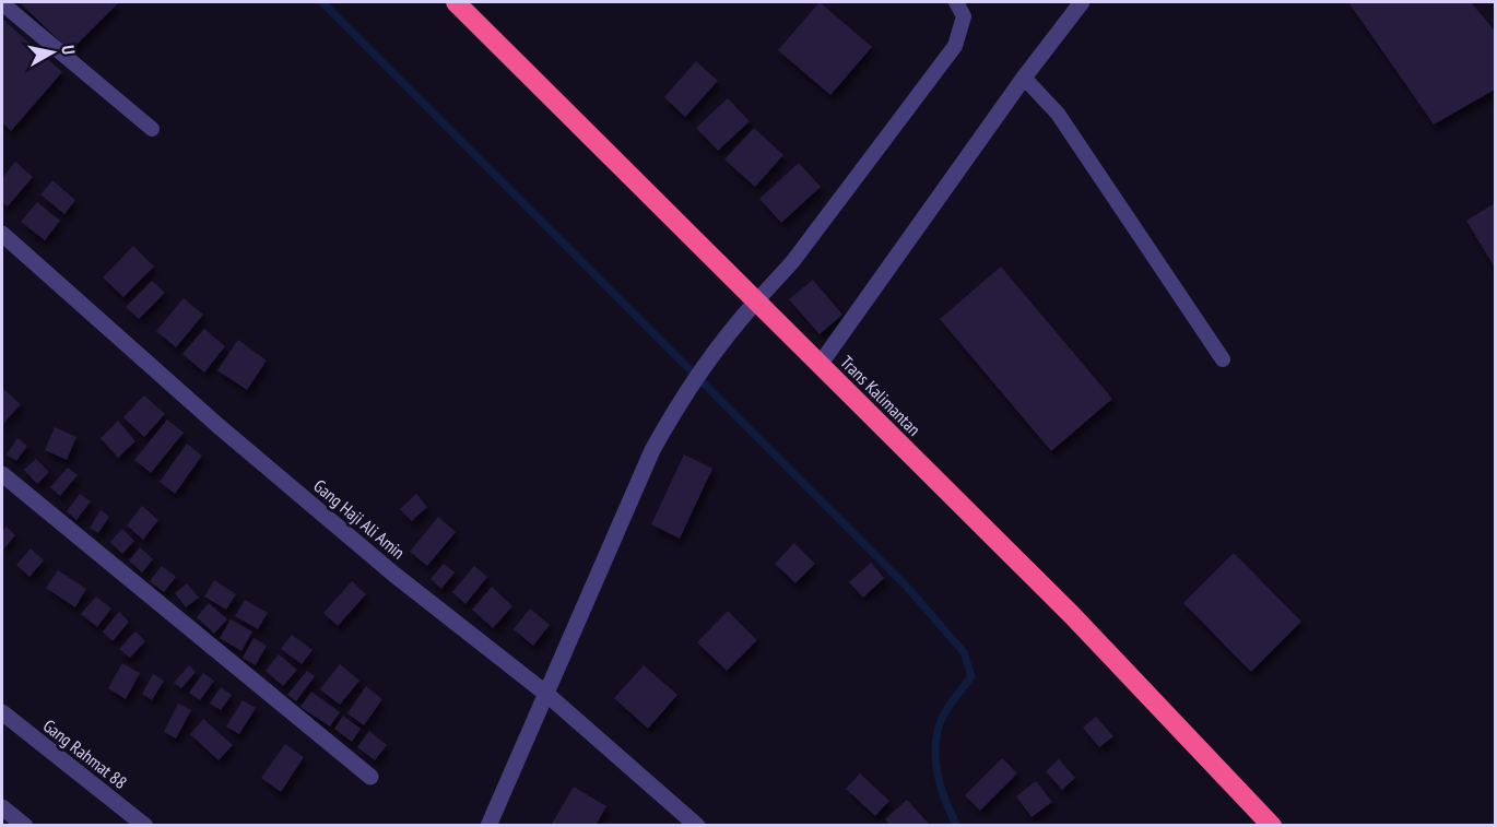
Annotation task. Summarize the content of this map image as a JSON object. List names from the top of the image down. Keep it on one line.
{"streets":{"highway":["Trans Kalimantan"],"street":["Gang Haji Ali Amin","Gang Rahmat 88"]},"north":"right"}
